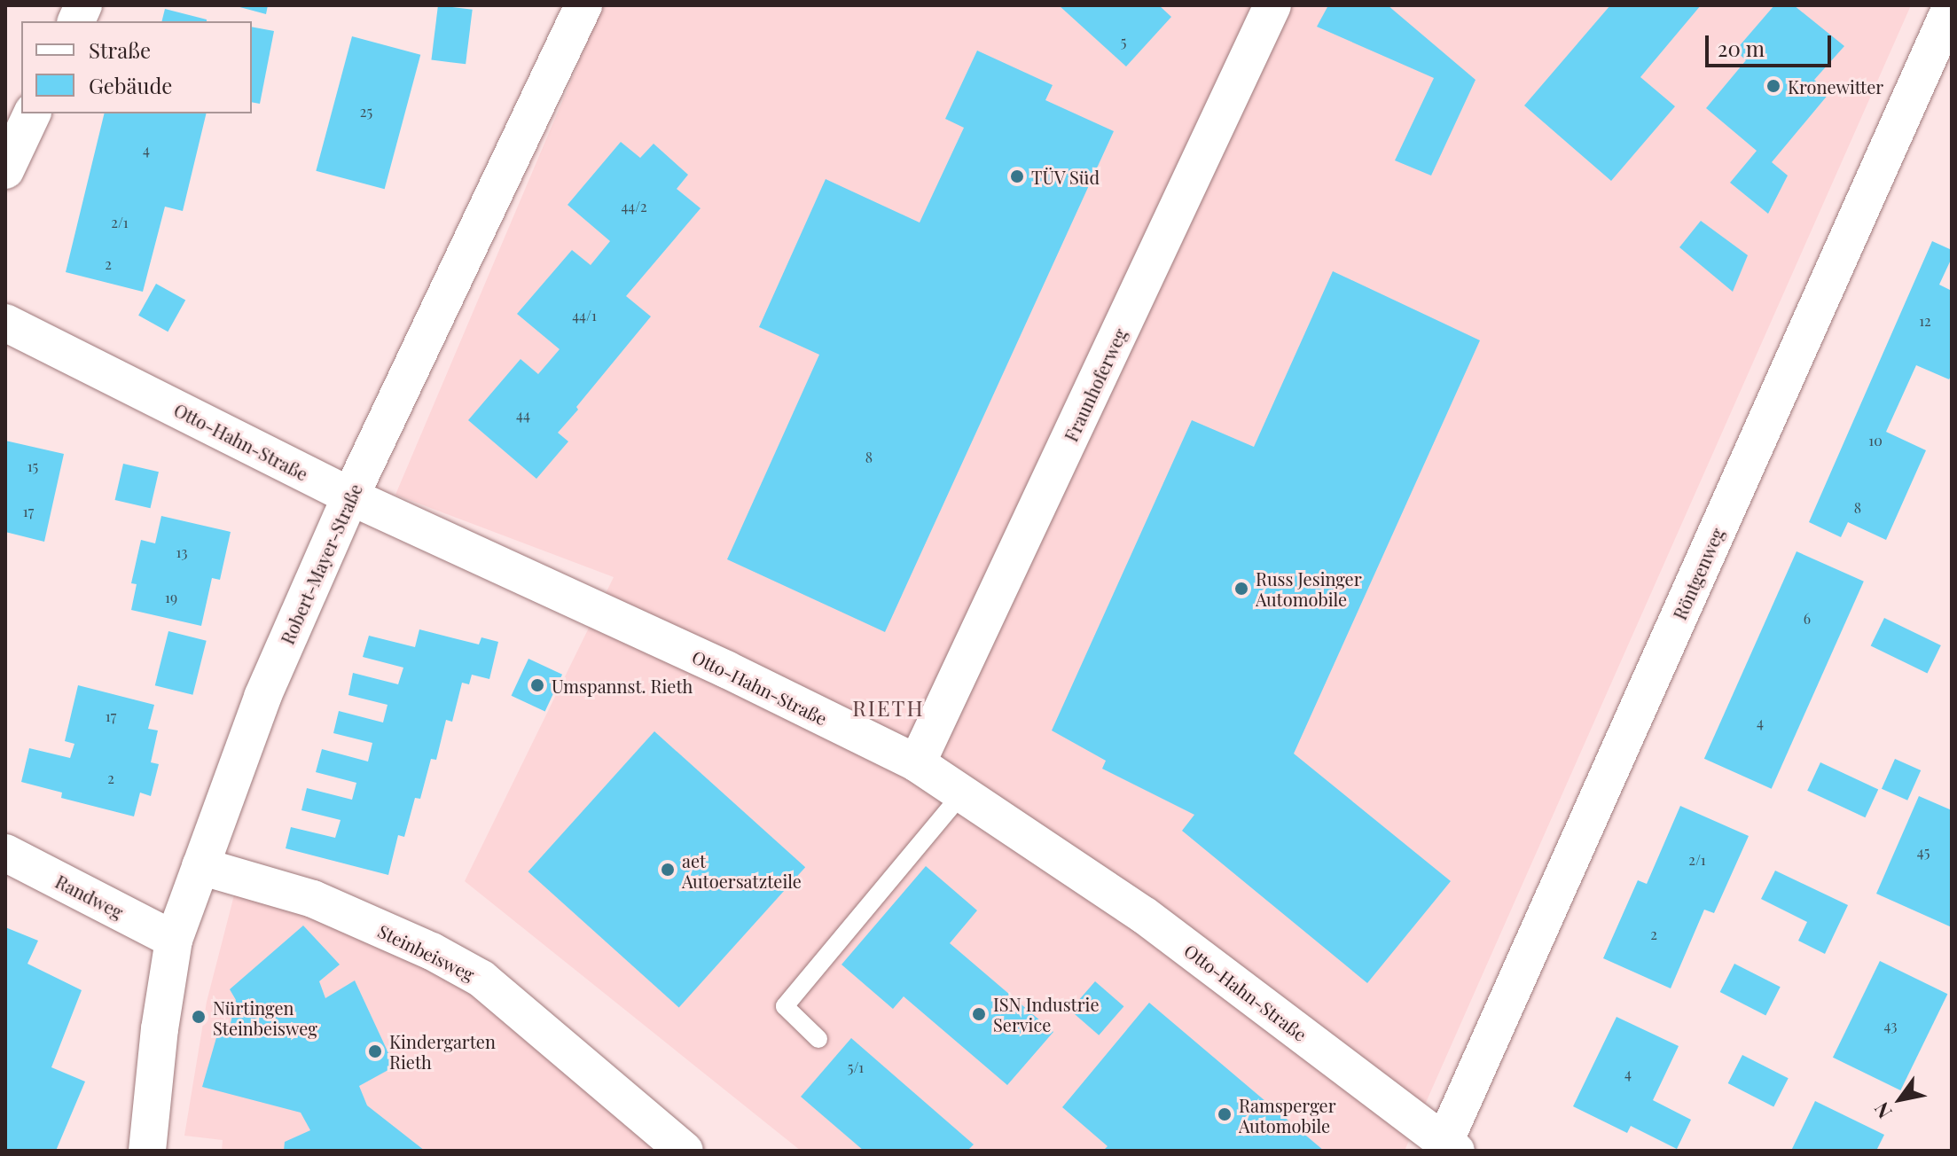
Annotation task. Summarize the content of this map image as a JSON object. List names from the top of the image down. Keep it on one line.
{"streets":{"street":["Fraunhoferweg","Otto-Hahn-Straße","Robert-Mayer-Straße","Röntgenweg","Randweg","Steinbeisweg"]},"crossings":[["Fraunhoferweg","Otto-Hahn-Straße"],["Otto-Hahn-Straße","Robert-Mayer-Straße"],["Otto-Hahn-Straße","Röntgenweg"],["Robert-Mayer-Straße","Randweg"],["Robert-Mayer-Straße","Steinbeisweg"]],"districts":["RIETH"],"places":["Kronewitter","TÜV Süd","Russ Jesinger Automobile","Umspannst. Rieth","aet Autoersatzteile","ISN Industrie Service","Nürtingen Steinbeisweg","Kindergarten Rieth","Ramsperger Automobile"],"house_numbers":["5","25","4","44/2","2/1","2","44/1","12","44","10","8","15","8","17","13","19","6","17","4","2","45","2/1","2","43","5/1","4"],"legend":["Straße","Gebäude"],"scale_bar":"20 m","north":"bottom left"}
